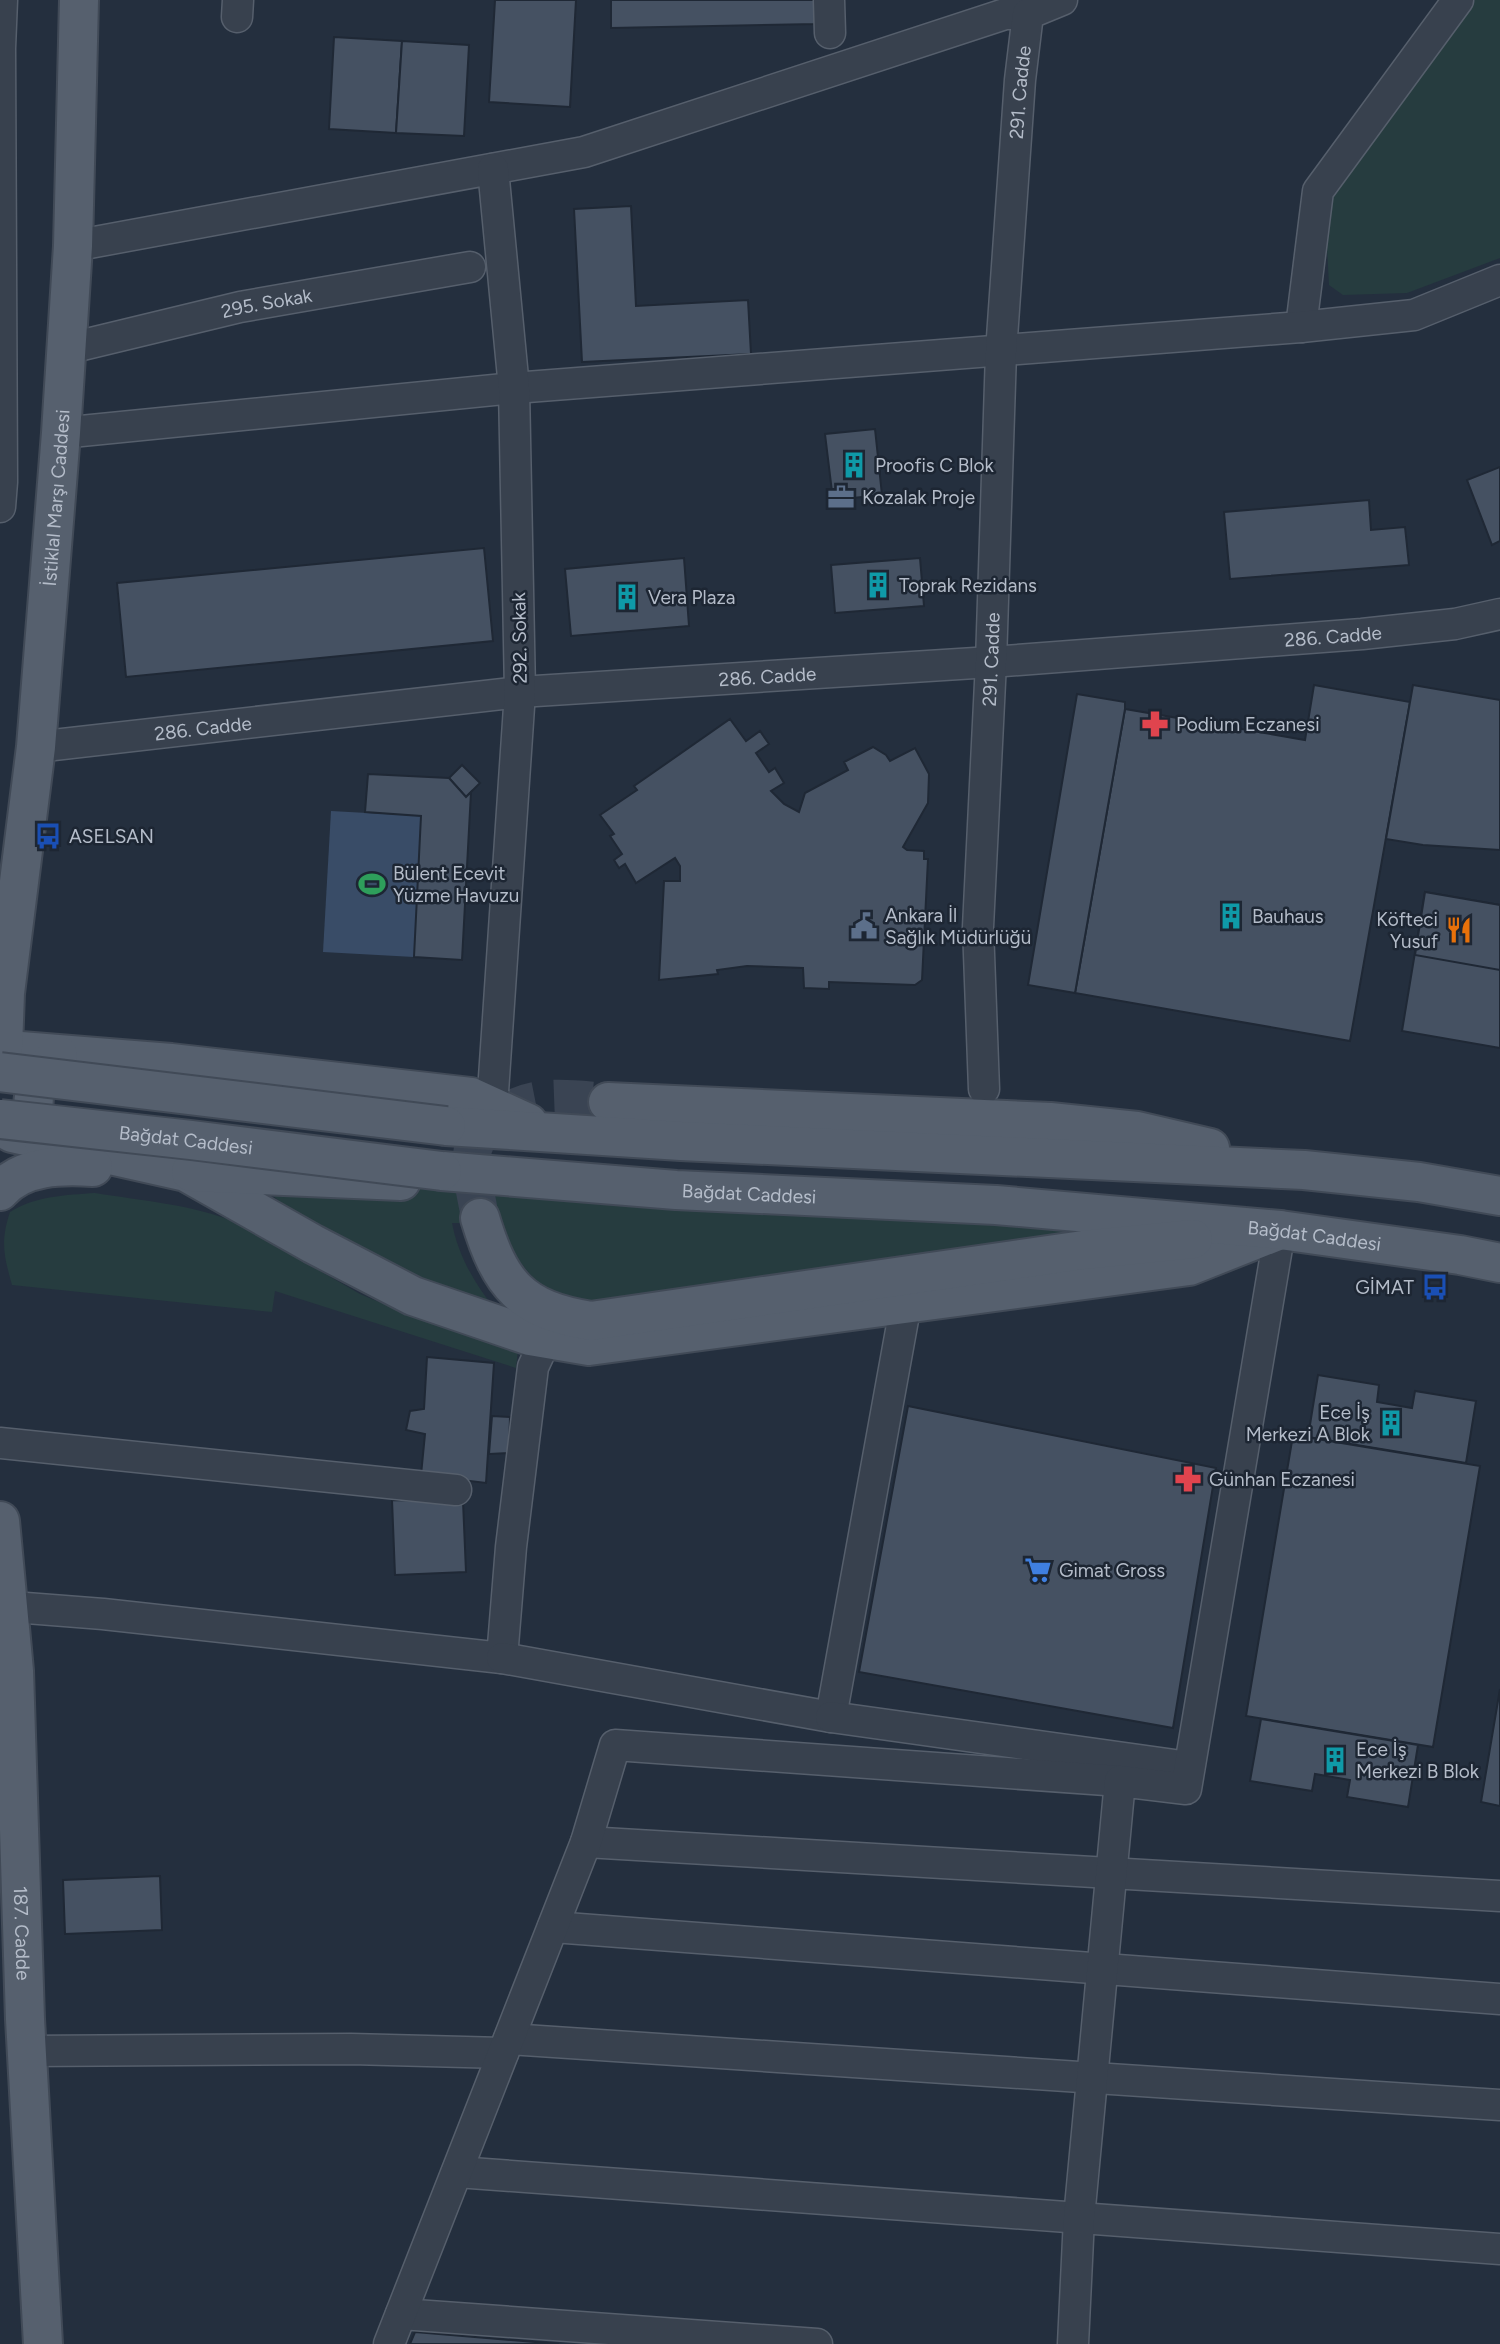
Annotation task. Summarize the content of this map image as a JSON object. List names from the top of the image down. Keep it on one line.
{"streets":{"main road":["İstiklal Marşı Caddesi","Bağdat Caddesi","187. Cadde"],"street":["291. Cadde","295. Sokak","286. Cadde","292. Sokak"]},"crossings":[["291. Cadde","286. Cadde"],["295. Sokak","İstiklal Marşı Caddesi"],["İstiklal Marşı Caddesi","286. Cadde"],["286. Cadde","292. Sokak"]],"places":{"building":["Proofis C Blok","Toprak Rezidans","Vera Plaza","Bauhaus","Ece İş Merkezi A Blok","Ece İş Merkezi B Blok"],"office":["Kozalak Proje"],"pharmacy":["Podium Eczanesi","Günhan Eczanesi"],"bus stop":["ASELSAN","GİMAT"],"sports":["Bülent Ecevit Yüzme Havuzu"],"public building":["Ankara İl Sağlık Müdürlüğü"],"restaurant":["Köfteci Yusuf"],"supermarket":["Gimat Gross"]}}
